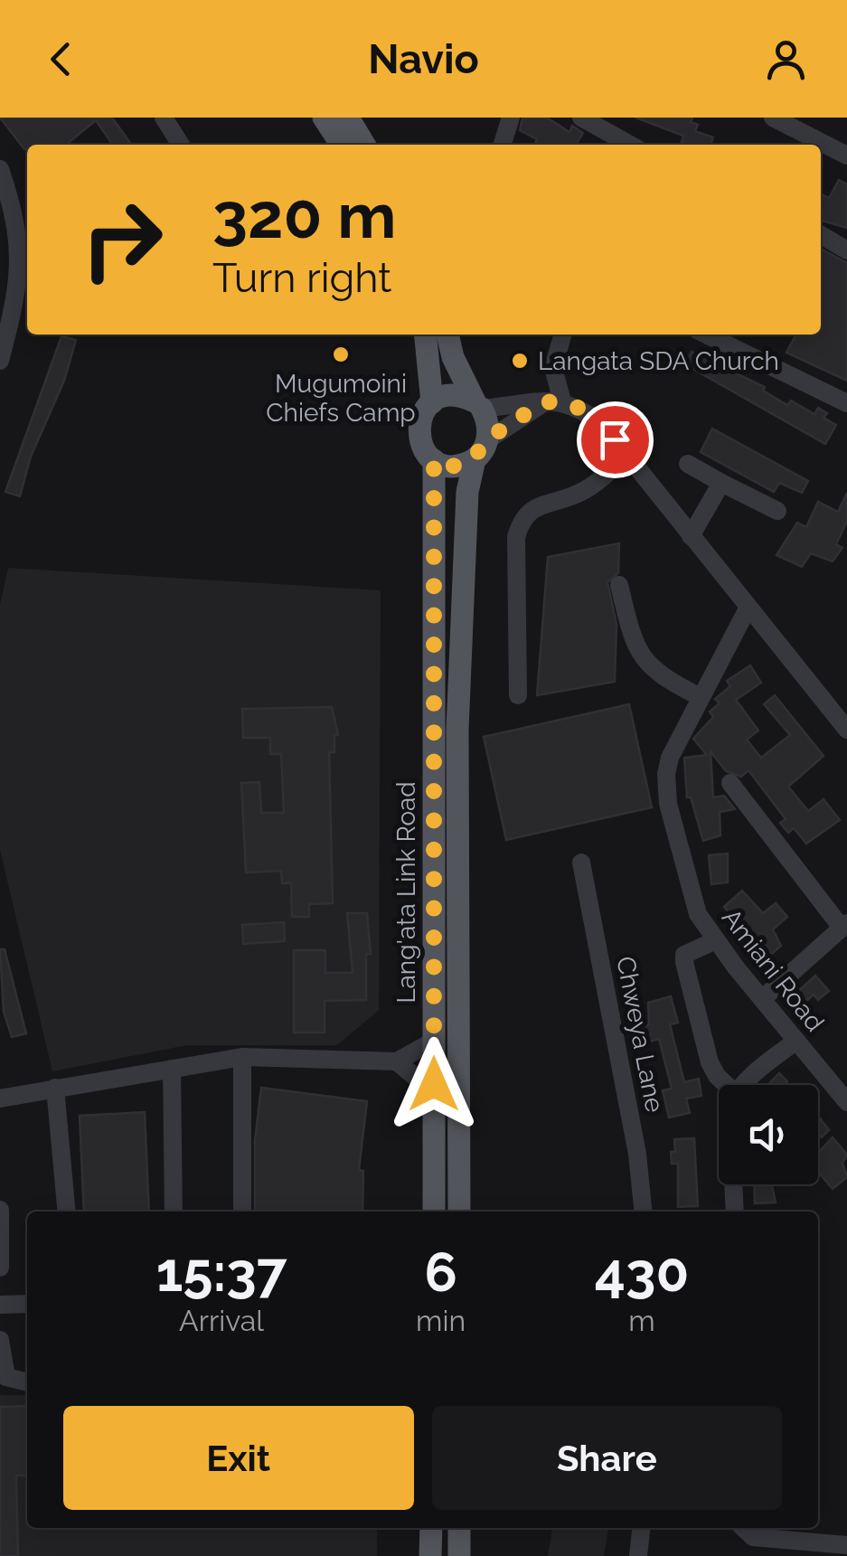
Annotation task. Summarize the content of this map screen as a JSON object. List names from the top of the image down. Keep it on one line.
{"streets":{"main road":["Lang'ata Link Road"],"street":["Amiani Road","Chweya Lane"]},"places":["Mugumoini Chiefs Camp","Langata SDA Church"],"page":{"header":"Navio","turn":["320 m","Turn right"],"eta":["15:37","Arrival","6","min","430","m"],"buttons":["Exit","Share"]}}
